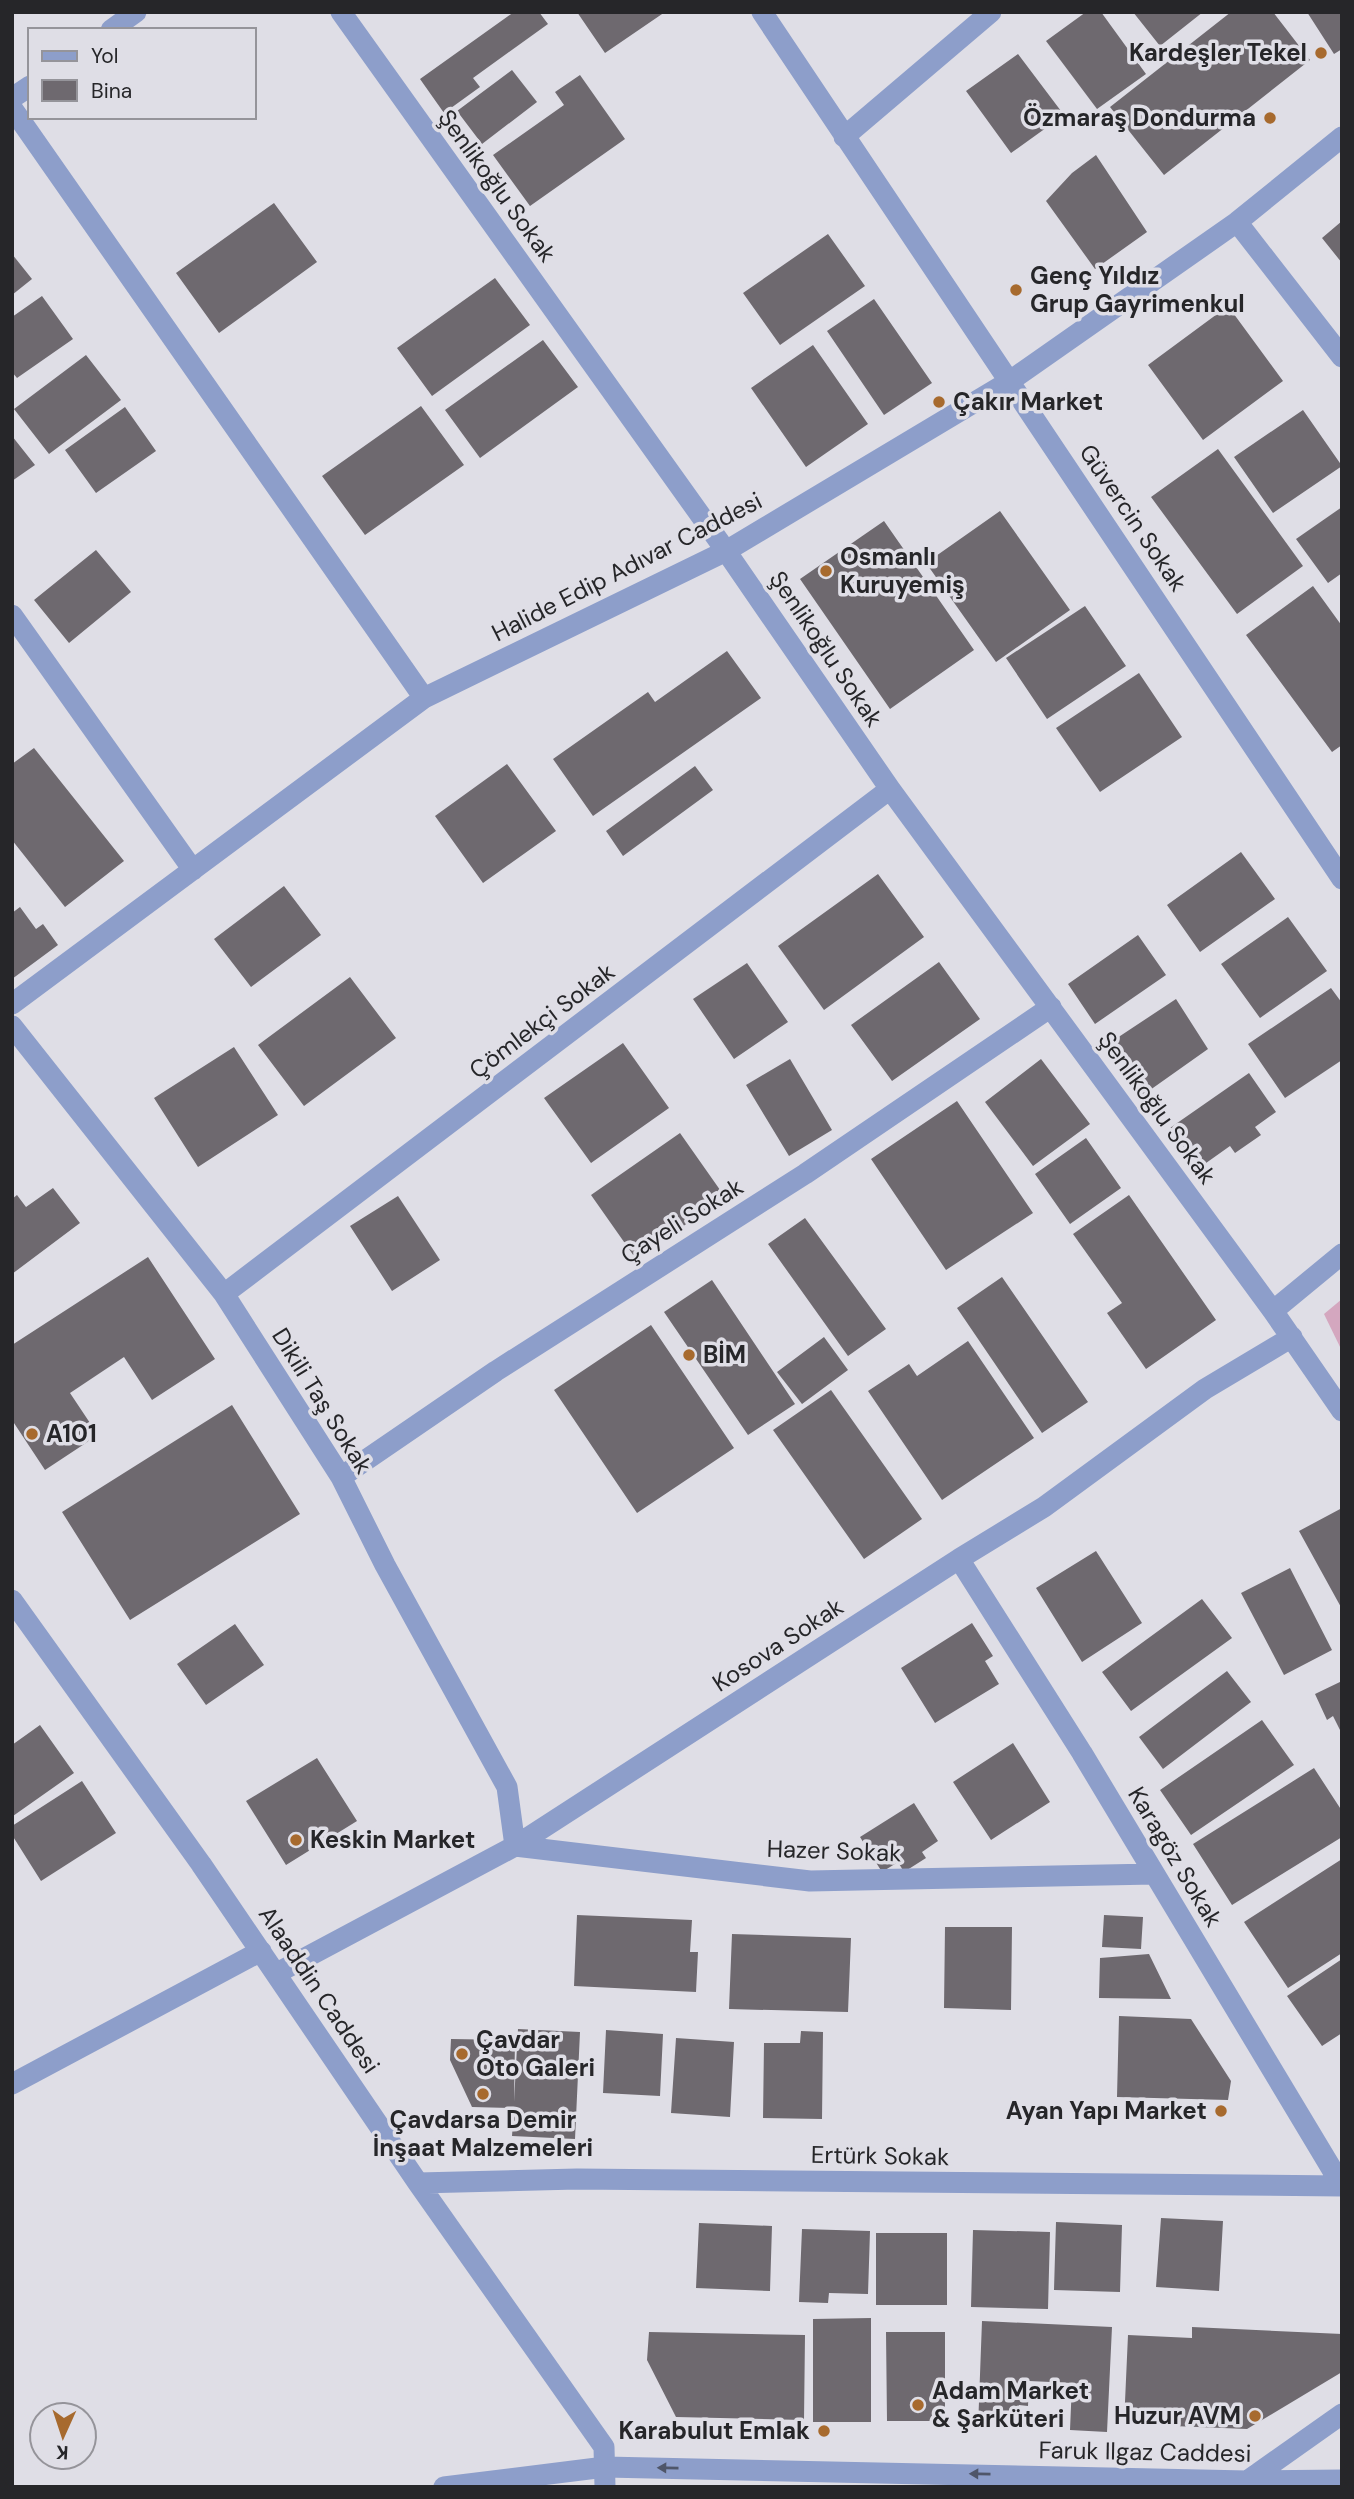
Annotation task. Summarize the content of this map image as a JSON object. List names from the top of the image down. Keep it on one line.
{"streets":{"street":["Şenlikoğlu Sokak","Güvercin Sokak","Halide Edip Adıvar Caddesi","Çömlekçi Sokak","Çayeli Sokak","Dikili Taş Sokak","Kosova Sokak","Hazer Sokak","Karagöz Sokak","Alaaddin Caddesi","Ertürk Sokak","Faruk Ilgaz Caddesi"]},"crossings":[["Şenlikoğlu Sokak","Halide Edip Adıvar Caddesi"],["Şenlikoğlu Sokak","Çömlekçi Sokak"],["Şenlikoğlu Sokak","Çayeli Sokak"],["Şenlikoğlu Sokak","Kosova Sokak"],["Güvercin Sokak","Halide Edip Adıvar Caddesi"],["Çömlekçi Sokak","Dikili Taş Sokak"],["Çayeli Sokak","Dikili Taş Sokak"],["Dikili Taş Sokak","Kosova Sokak"],["Dikili Taş Sokak","Hazer Sokak"],["Kosova Sokak","Hazer Sokak"],["Kosova Sokak","Karagöz Sokak"],["Kosova Sokak","Alaaddin Caddesi"],["Hazer Sokak","Karagöz Sokak"],["Karagöz Sokak","Ertürk Sokak"],["Alaaddin Caddesi","Ertürk Sokak"],["Alaaddin Caddesi","Faruk Ilgaz Caddesi"]],"one_way":["Faruk Ilgaz Caddesi"],"places":["Kardeşler Tekel","Özmaraş Dondurma","Genç Yıldız Grup Gayrimenkul","Çakır Market","Osmanlı Kuruyemiş","BİM","A101","Keskin Market","Çavdar Oto Galeri","Çavdarsa Demir İnşaat Malzemeleri","Ayan Yapı Market","Adam Market & Şarküteri","Huzur AVM","Karabulut Emlak"],"legend":["Yol","Bina"],"north":"bottom"}
